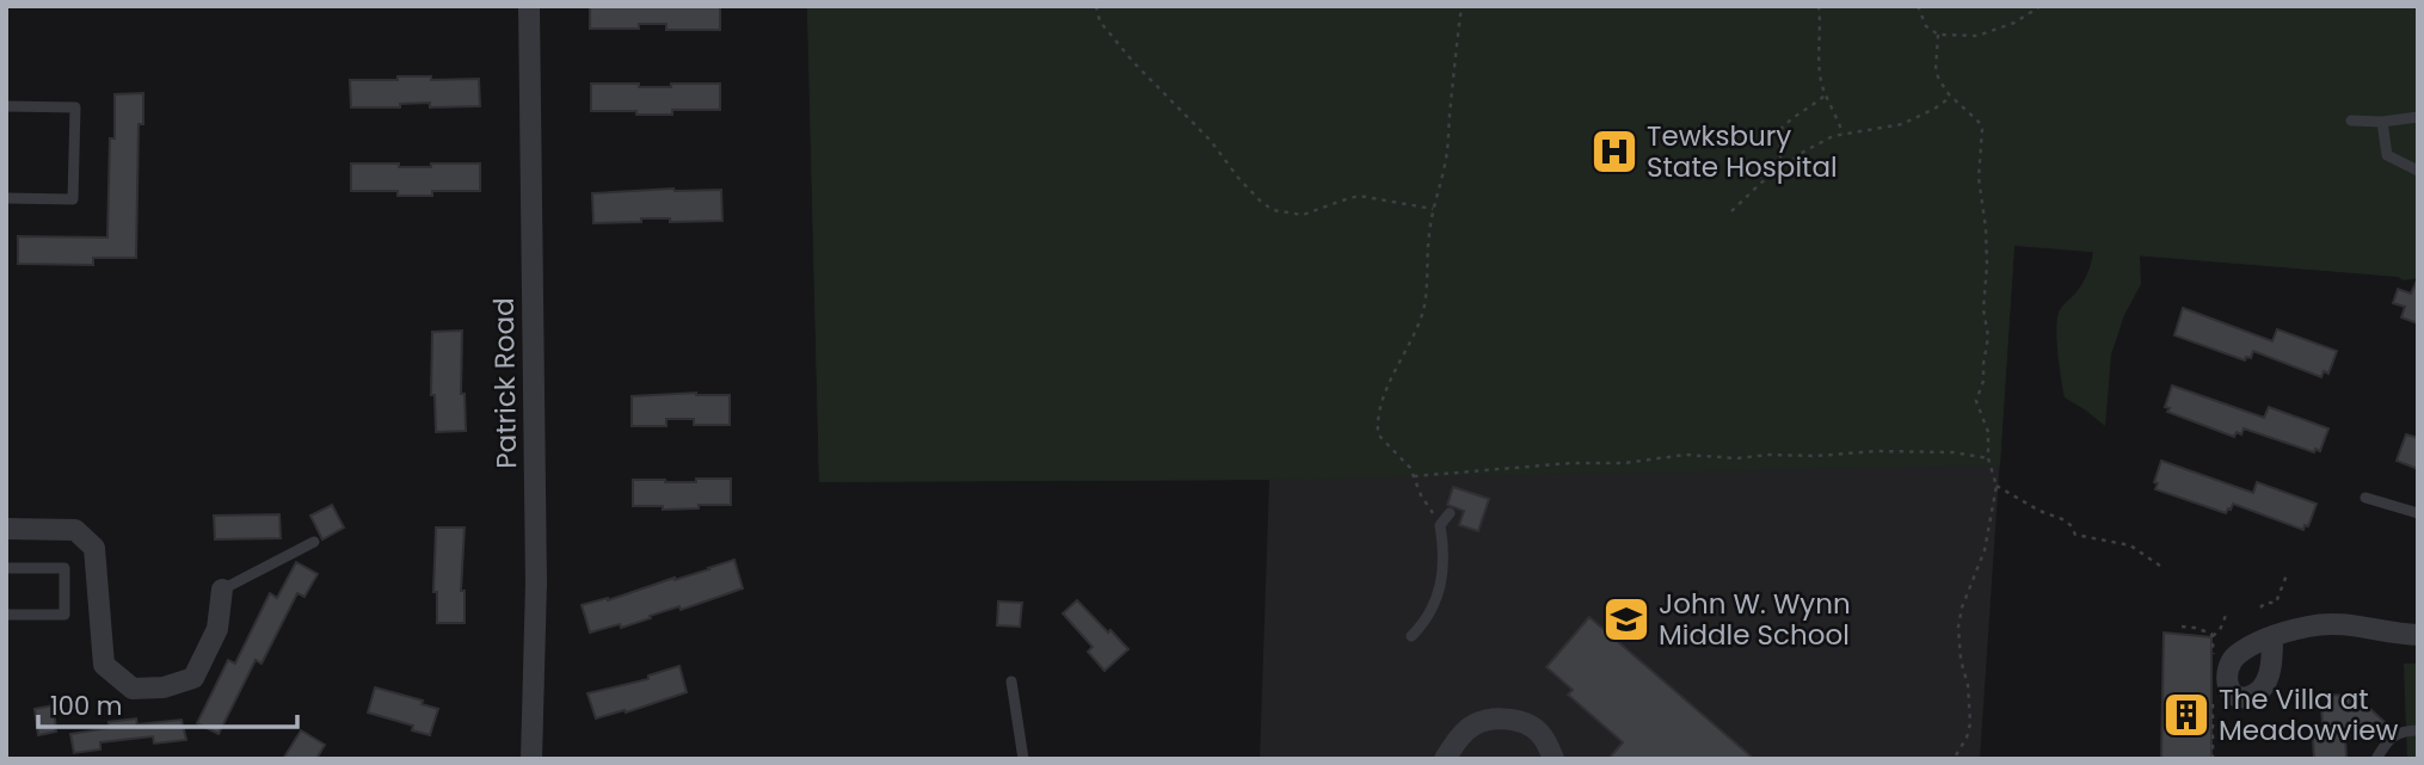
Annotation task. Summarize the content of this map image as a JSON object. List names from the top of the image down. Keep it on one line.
{"streets":{"street":["Patrick Road"]},"places":{"hospital":["Tewksbury State Hospital"],"school or university":["John W. Wynn Middle School"],"building":["The Villa at Meadowview"]},"scale_bar":"100 m"}
